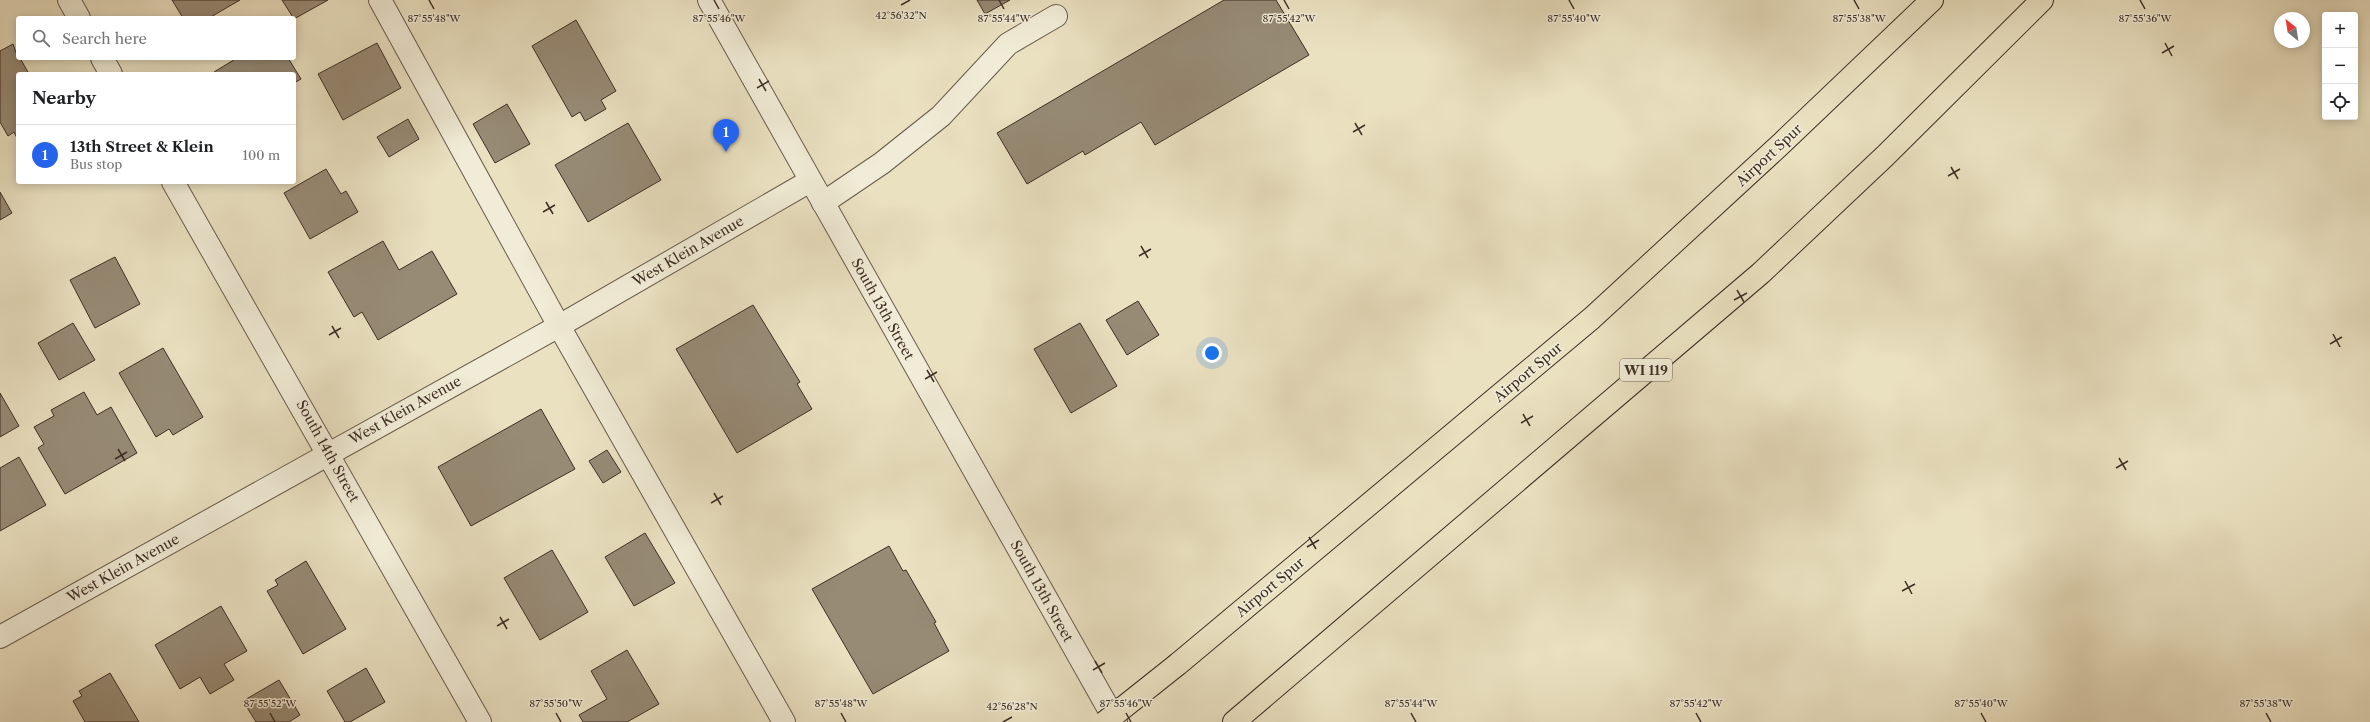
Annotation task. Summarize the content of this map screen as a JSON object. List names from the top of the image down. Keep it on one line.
{"streets":{"highway":["Airport Spur","WI 119"],"street":["West Klein Avenue","South 13th Street","South 14th Street"]},"crossings":[["West Klein Avenue","South 13th Street"],["West Klein Avenue","South 14th Street"]],"north":"top left","page":{"map_buttons":["+","−"],"search":"Search here","heading":"Nearby","pins":"1","list":[{"mark":"1","name":"13th Street & Klein","note":"Bus stop","value":"100 m"}]},"coordinates":["42°56'32\"N","87°55'48\"W","87°55'46\"W","87°55'44\"W","87°55'42\"W","87°55'40\"W","87°55'38\"W","87°55'36\"W","87°55'52\"W","87°55'50\"W","42°56'28\"N"]}
